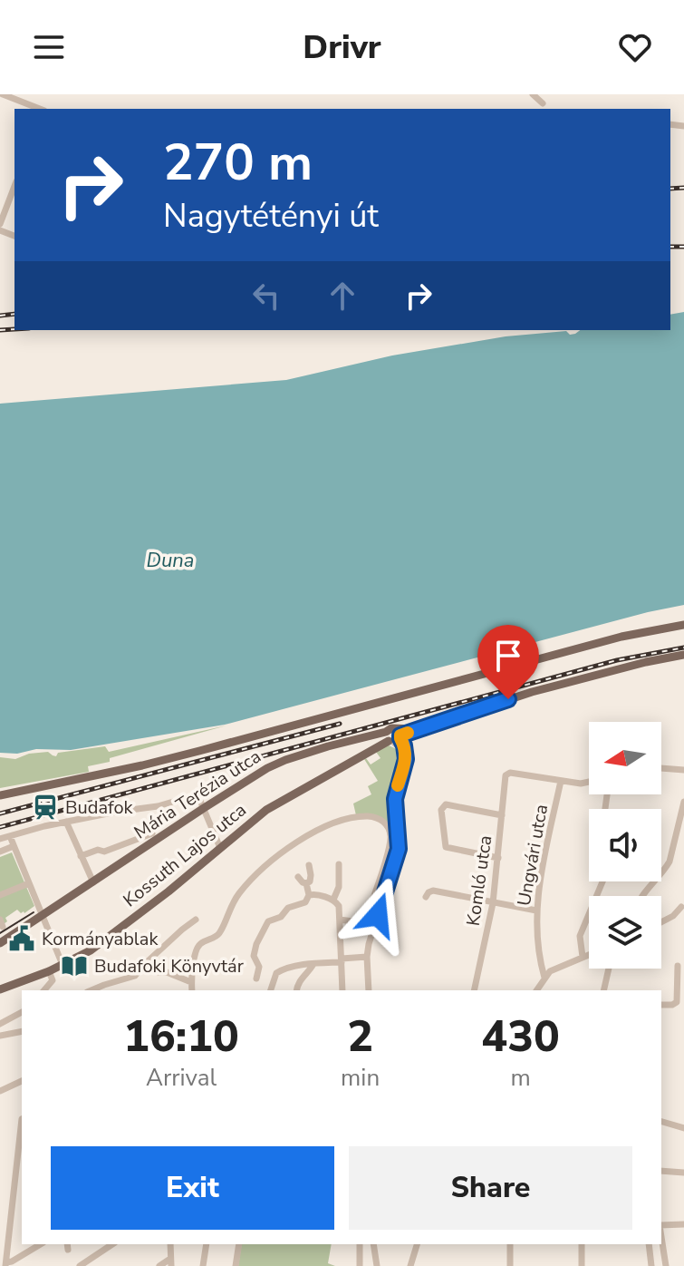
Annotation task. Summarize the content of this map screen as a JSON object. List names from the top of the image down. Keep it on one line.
{"streets":{"main road":["Mária Terézia utca","Kossuth Lajos utca"],"street":["Ungvári utca","Komló utca"]},"crossings":[["Mária Terézia utca","Kossuth Lajos utca"],["Ungvári utca","Komló utca"]],"water":["Duna"],"places":{"station":["Budafok"],"public building":["Kormányablak"],"library":["Budafoki Könyvtár"]},"north":"left","page":{"header":"Drivr","turn":["270 m","Nagytétényi út"],"eta":["16:10","Arrival","2","min","430","m"],"buttons":["Exit","Share"]}}
